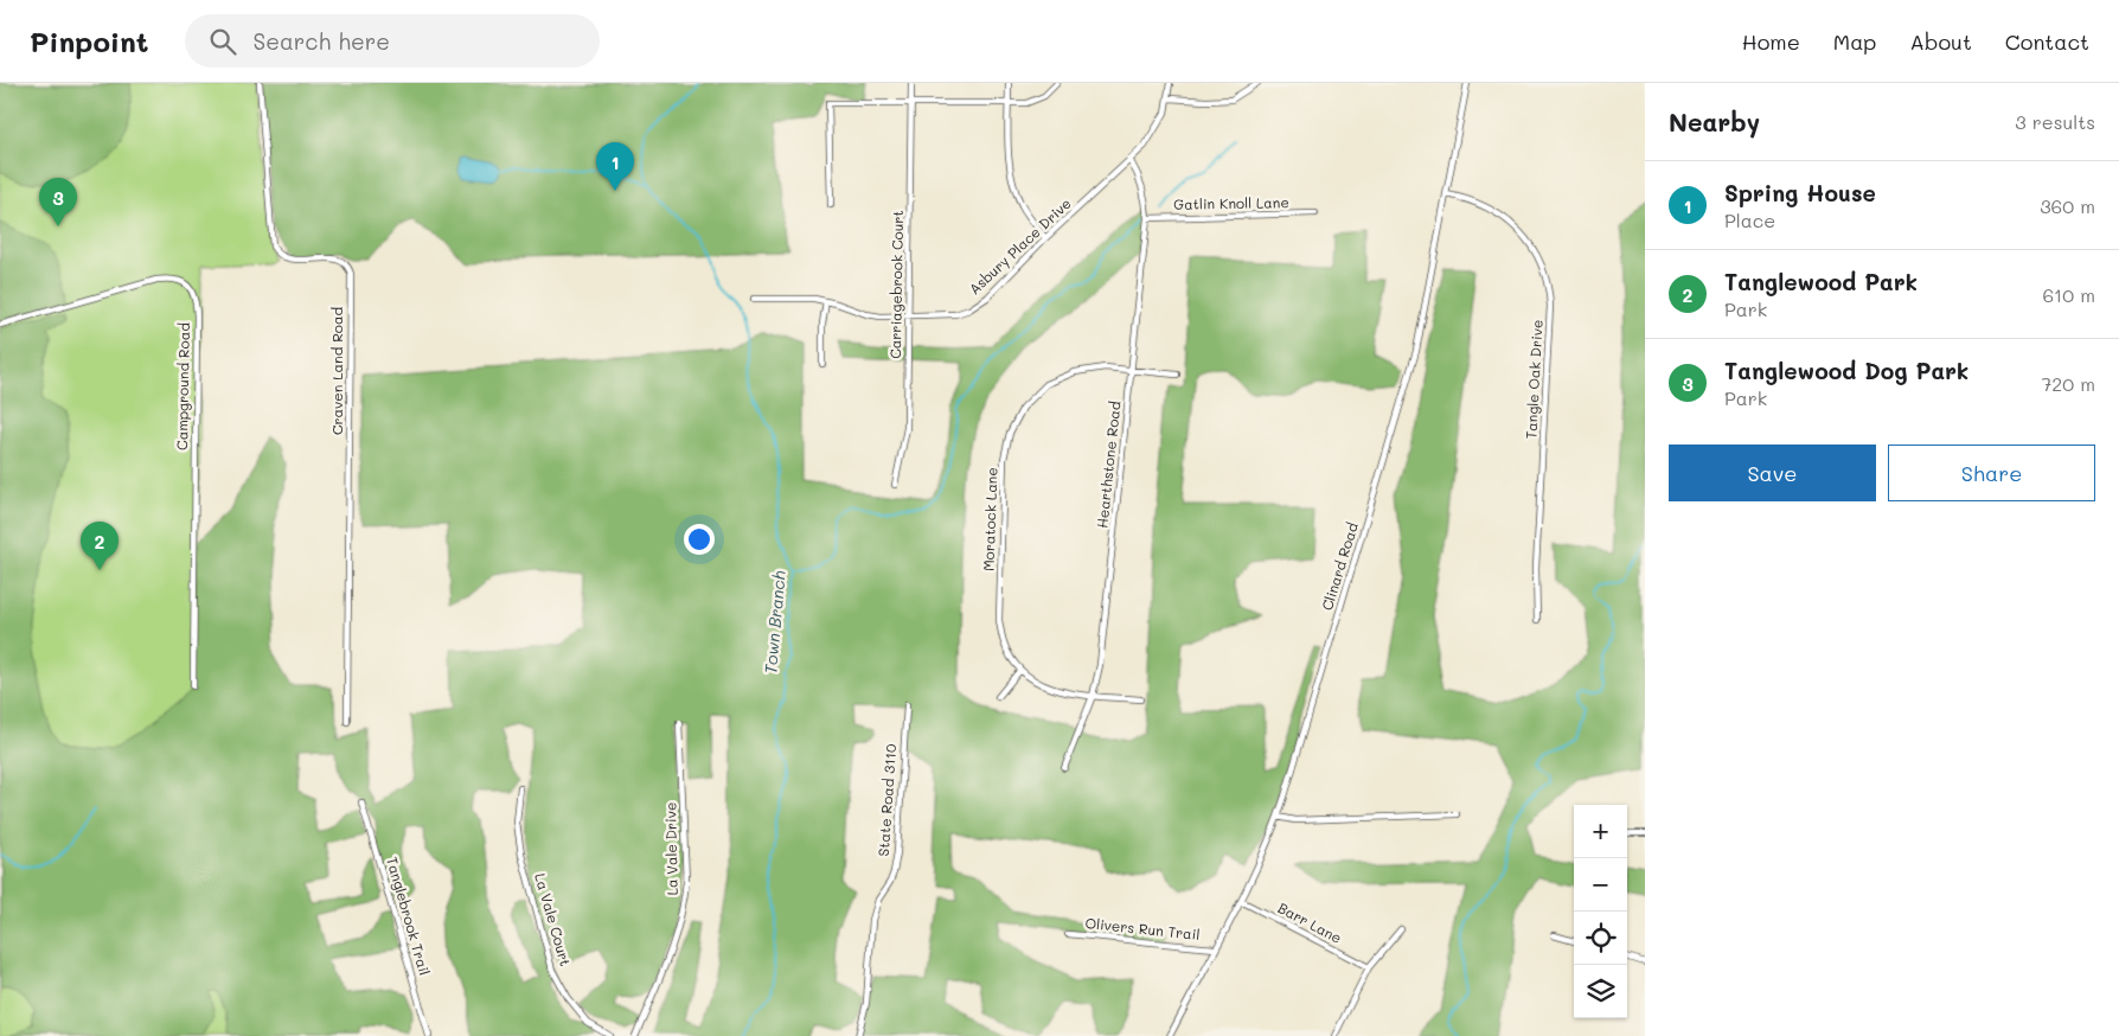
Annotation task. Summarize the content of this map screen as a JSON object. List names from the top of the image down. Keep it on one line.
{"streets":{"street":["Gatlin Knoll Lane","Asbury Place Drive","Carriagebrook Court","Craven Land Road","Tangle Oak Drive","Campground Road","Hearthstone Road","Moratock Lane","Clinard Road","State Road 3110","La Vale Drive","Tanglebrook Trail","La Vale Court","Barr Lane","Olivers Run Trail"]},"crossings":[["Gatlin Knoll Lane","Hearthstone Road"],["Asbury Place Drive","Carriagebrook Court"],["Asbury Place Drive","Hearthstone Road"],["Tangle Oak Drive","Clinard Road"],["Hearthstone Road","Moratock Lane"],["Clinard Road","Barr Lane"],["Clinard Road","Olivers Run Trail"]],"water":["Town Branch"],"page":{"header":"Pinpoint","search":"Search here","nav":["Home","Map","About","Contact"],"heading":["Nearby","3 results"],"pins":["1","3","2"],"list":[{"mark":"1","name":"Spring House","note":"Place","value":"360 m"},{"mark":"2","name":"Tanglewood Park","note":"Park","value":"610 m"},{"mark":"3","name":"Tanglewood Dog Park","note":"Park","value":"720 m"}],"buttons":["Save","Share"],"map_buttons":["+","−"]}}
